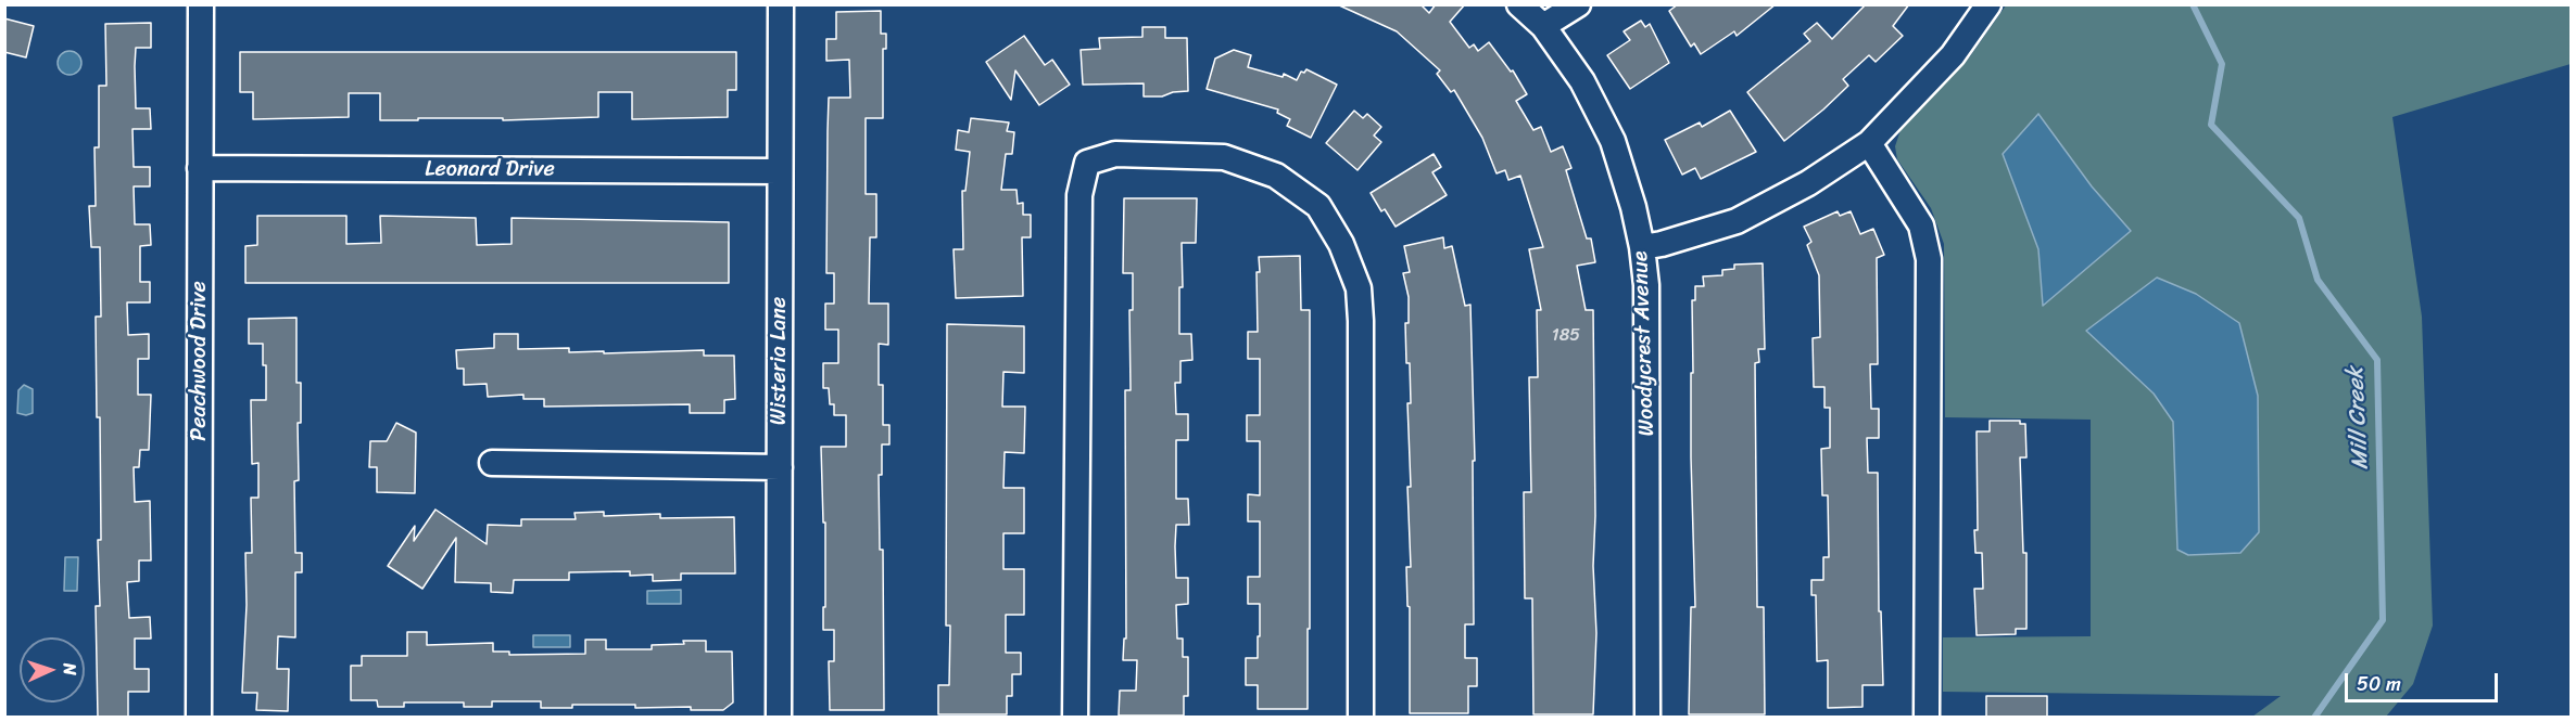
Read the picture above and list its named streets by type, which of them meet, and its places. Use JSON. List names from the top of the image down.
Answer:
{
  "streets": {
    "street": [
      "Leonard Drive",
      "Woodycrest Avenue",
      "Peachwood Drive",
      "Wisteria Lane"
    ]
  },
  "crossings": [
    ["Leonard Drive", "Peachwood Drive"],
    ["Leonard Drive", "Wisteria Lane"]
  ],
  "water": ["Mill Creek"],
  "house_numbers": ["185"],
  "scale_bar": "50 m",
  "north": "right"
}
